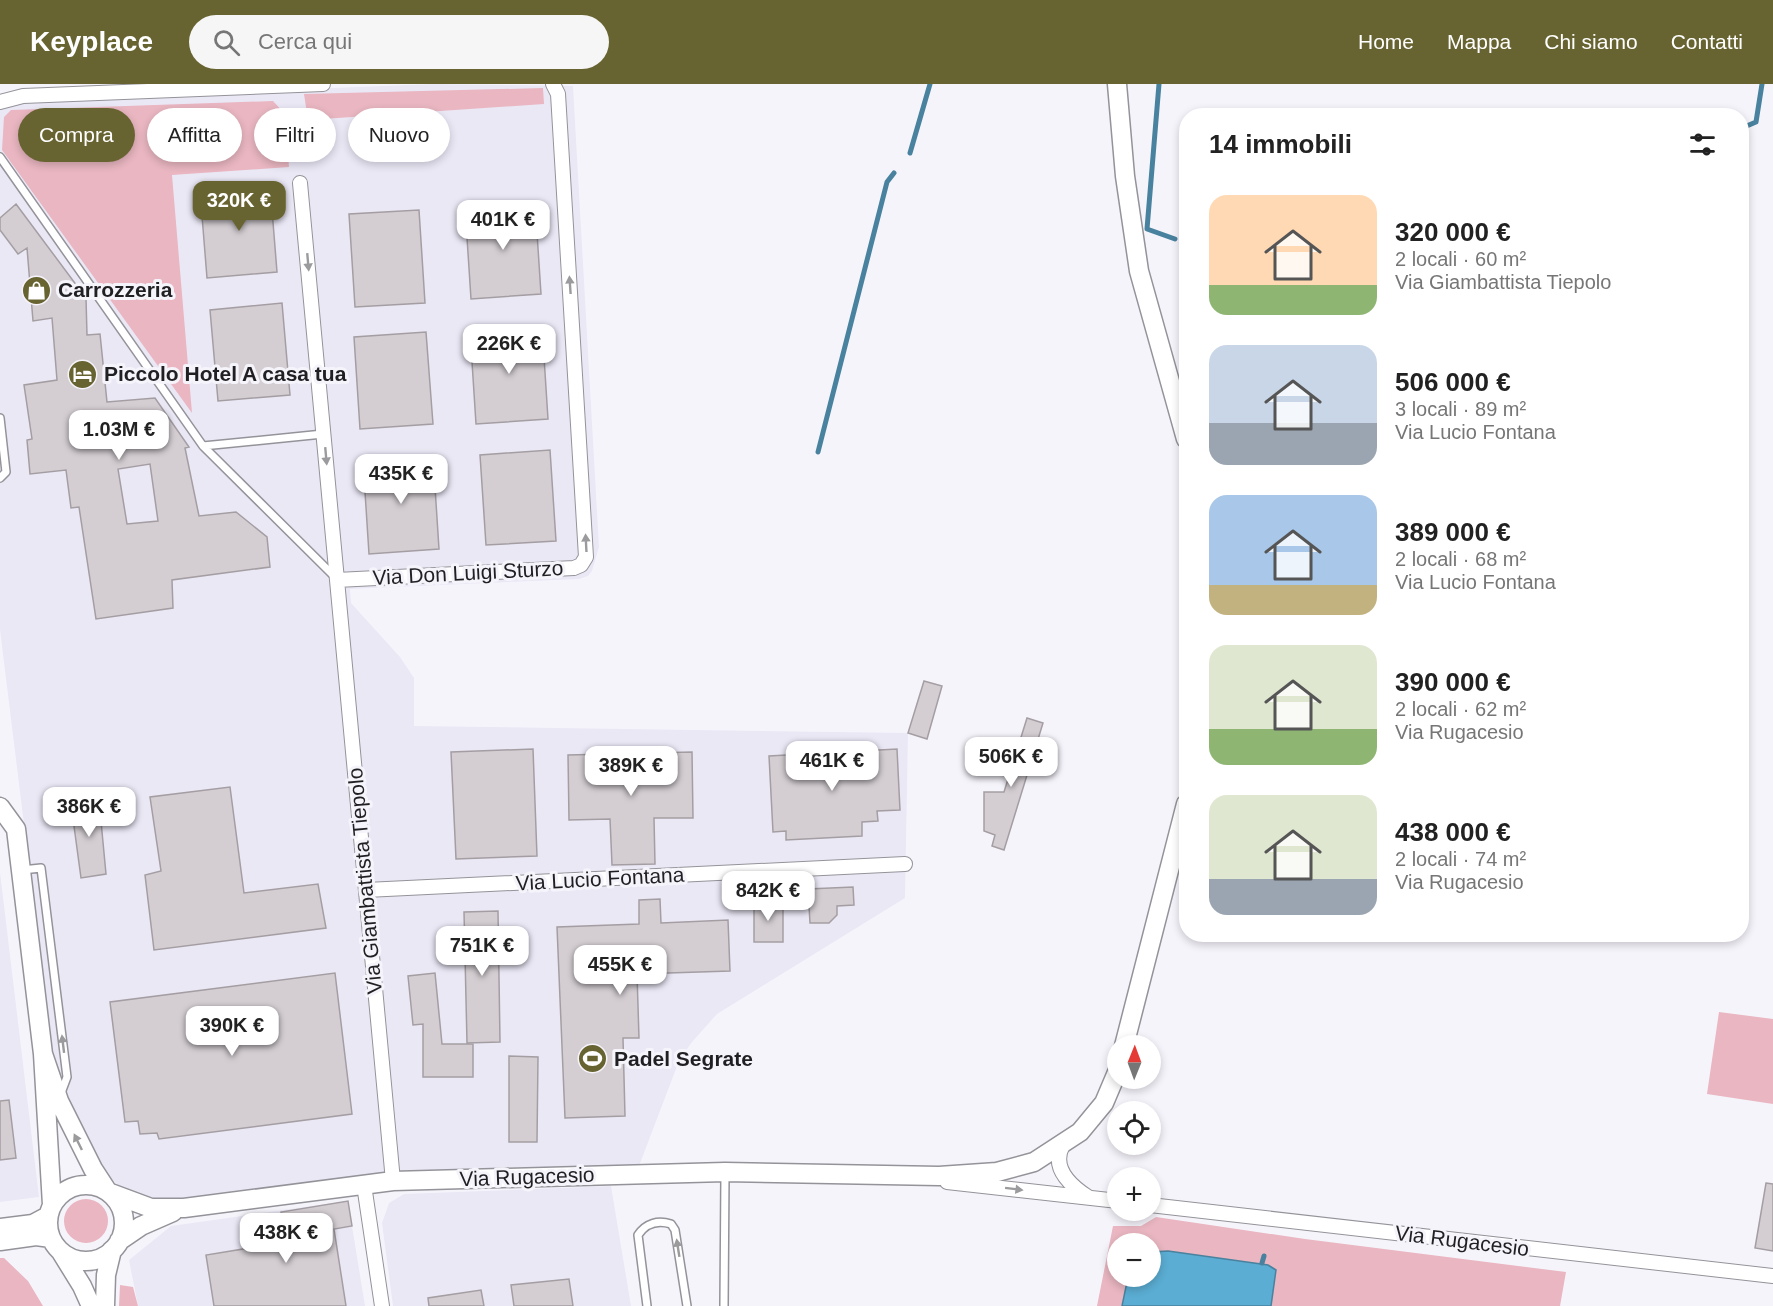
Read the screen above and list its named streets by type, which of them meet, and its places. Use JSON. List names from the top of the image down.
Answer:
{
  "streets": {
    "main road": ["Via Rugacesio"],
    "street": ["Via Don Luigi Sturzo", "Via Lucio Fontana", "Via Giambattista Tiepolo"]
  },
  "crossings": [
    ["Via Don Luigi Sturzo", "Via Giambattista Tiepolo"],
    ["Via Lucio Fontana", "Via Giambattista Tiepolo"],
    ["Via Giambattista Tiepolo", "Via Rugacesio"]
  ],
  "one_way": ["Via Giambattista Tiepolo"],
  "places": {
    "shop": ["Carrozzeria"],
    "hotel": ["Piccolo Hotel A casa tua"],
    "sports": ["Padel Segrate"]
  },
  "north": "top",
  "page": {
    "header": "Keyplace",
    "search": "Cerca qui",
    "nav": [
      "Home",
      "Mappa",
      "Chi siamo",
      "Contatti"
    ],
    "chip": [
      "Compra",
      "Affitta",
      "Filtri",
      "Nuovo"
    ],
    "heading": "14 immobili",
    "list": [
      {
        "name": "320 000 €",
        "note": "2 locali · 60 m² · Via Giambattista Tiepolo"
      },
      {
        "name": "506 000 €",
        "note": "3 locali · 89 m² · Via Lucio Fontana"
      },
      {
        "name": "389 000 €",
        "note": "2 locali · 68 m² · Via Lucio Fontana"
      },
      {
        "name": "390 000 €",
        "note": "2 locali · 62 m² · Via Rugacesio"
      },
      {
        "name": "438 000 €",
        "note": "2 locali · 74 m² · Via Rugacesio"
      }
    ],
    "price": [
      "320K €",
      "401K €",
      "226K €",
      "1.03M €",
      "435K €",
      "506K €",
      "461K €",
      "389K €",
      "386K €",
      "842K €",
      "751K €",
      "455K €",
      "390K €",
      "438K €"
    ],
    "map_buttons": ["+", "−"]
  }
}
